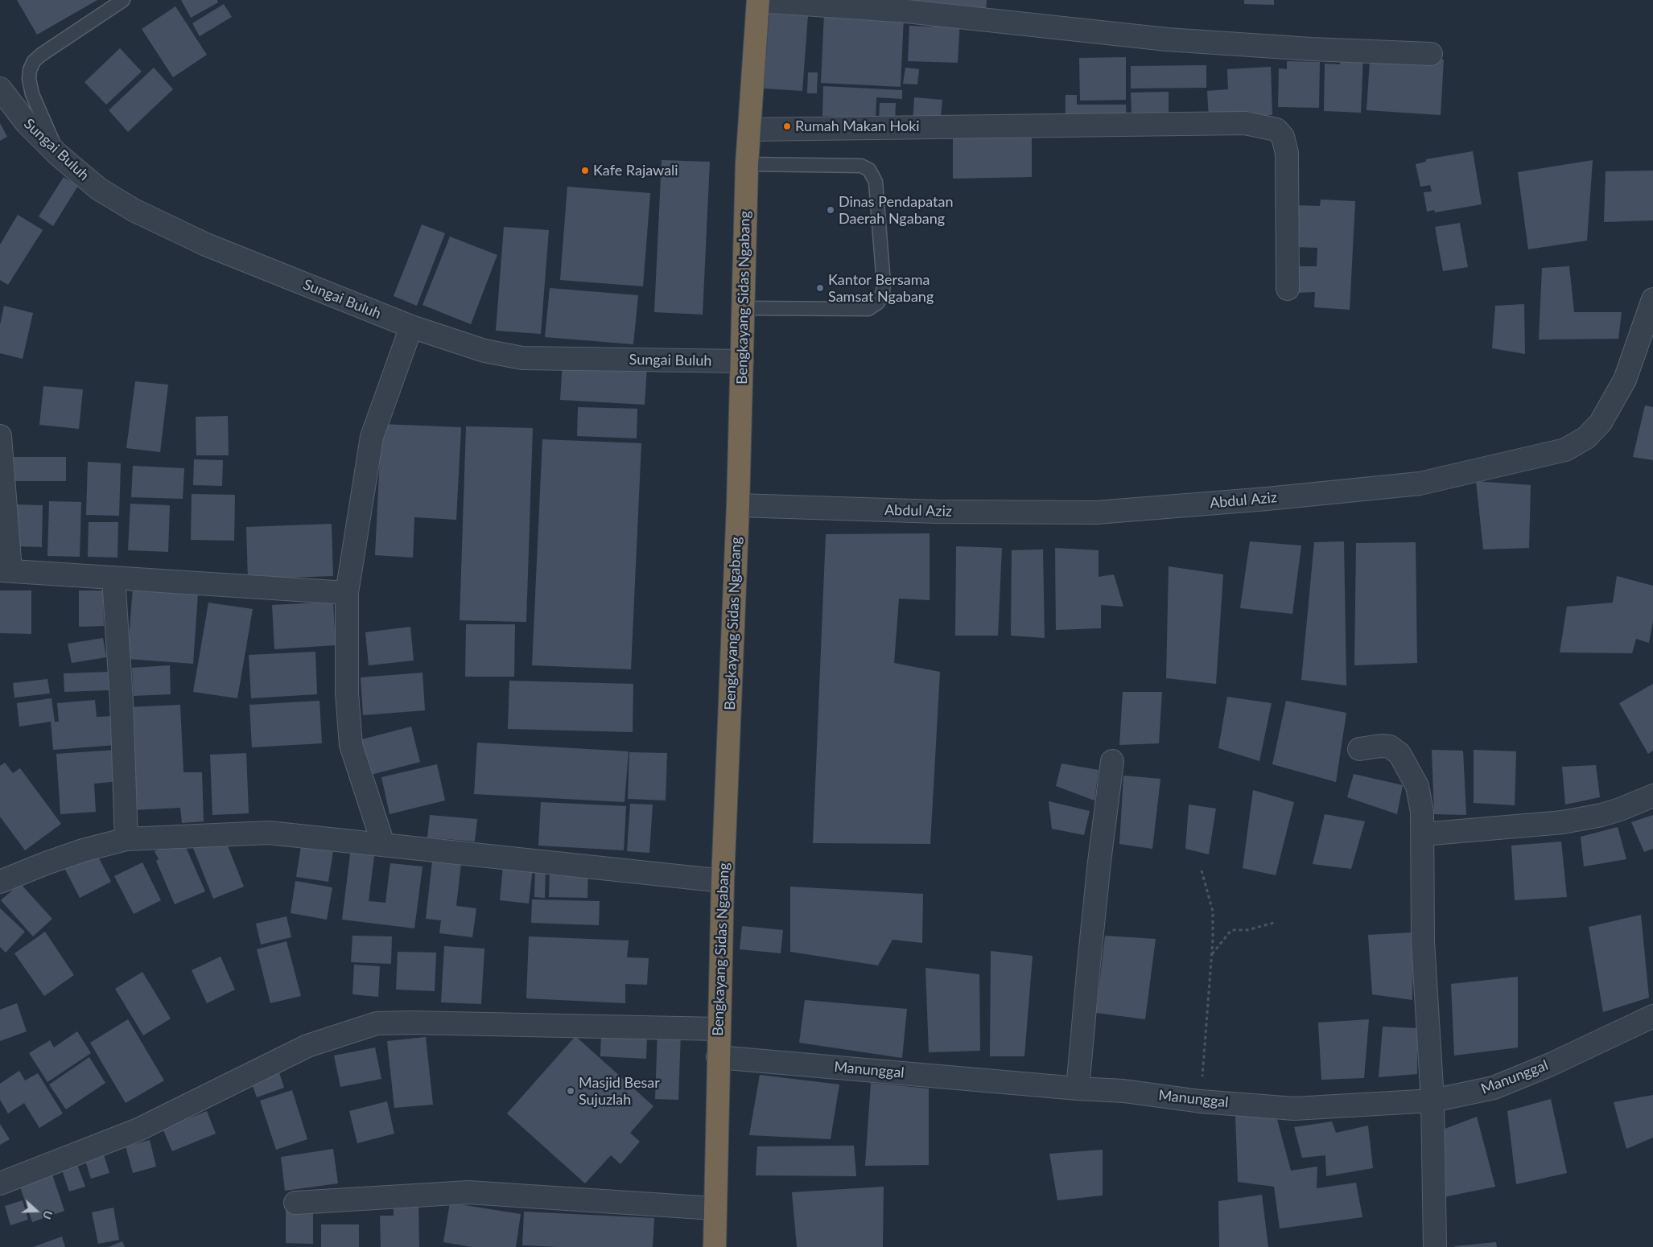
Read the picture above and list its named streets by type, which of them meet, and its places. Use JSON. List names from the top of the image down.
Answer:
{
  "streets": {
    "highway": ["Bengkayang Sidas Ngabang"],
    "street": ["Sungai Buluh", "Abdul Aziz", "Manunggal"]
  },
  "crossings": [
    ["Sungai Buluh", "Bengkayang Sidas Ngabang"],
    ["Bengkayang Sidas Ngabang", "Abdul Aziz"],
    ["Bengkayang Sidas Ngabang", "Manunggal"]
  ],
  "places": [
    "Rumah Makan Hoki",
    "Kafe Rajawali",
    "Dinas Pendapatan Daerah Ngabang",
    "Kantor Bersama Samsat Ngabang",
    "Masjid Besar Sujuzlah"
  ],
  "north": "right"
}
